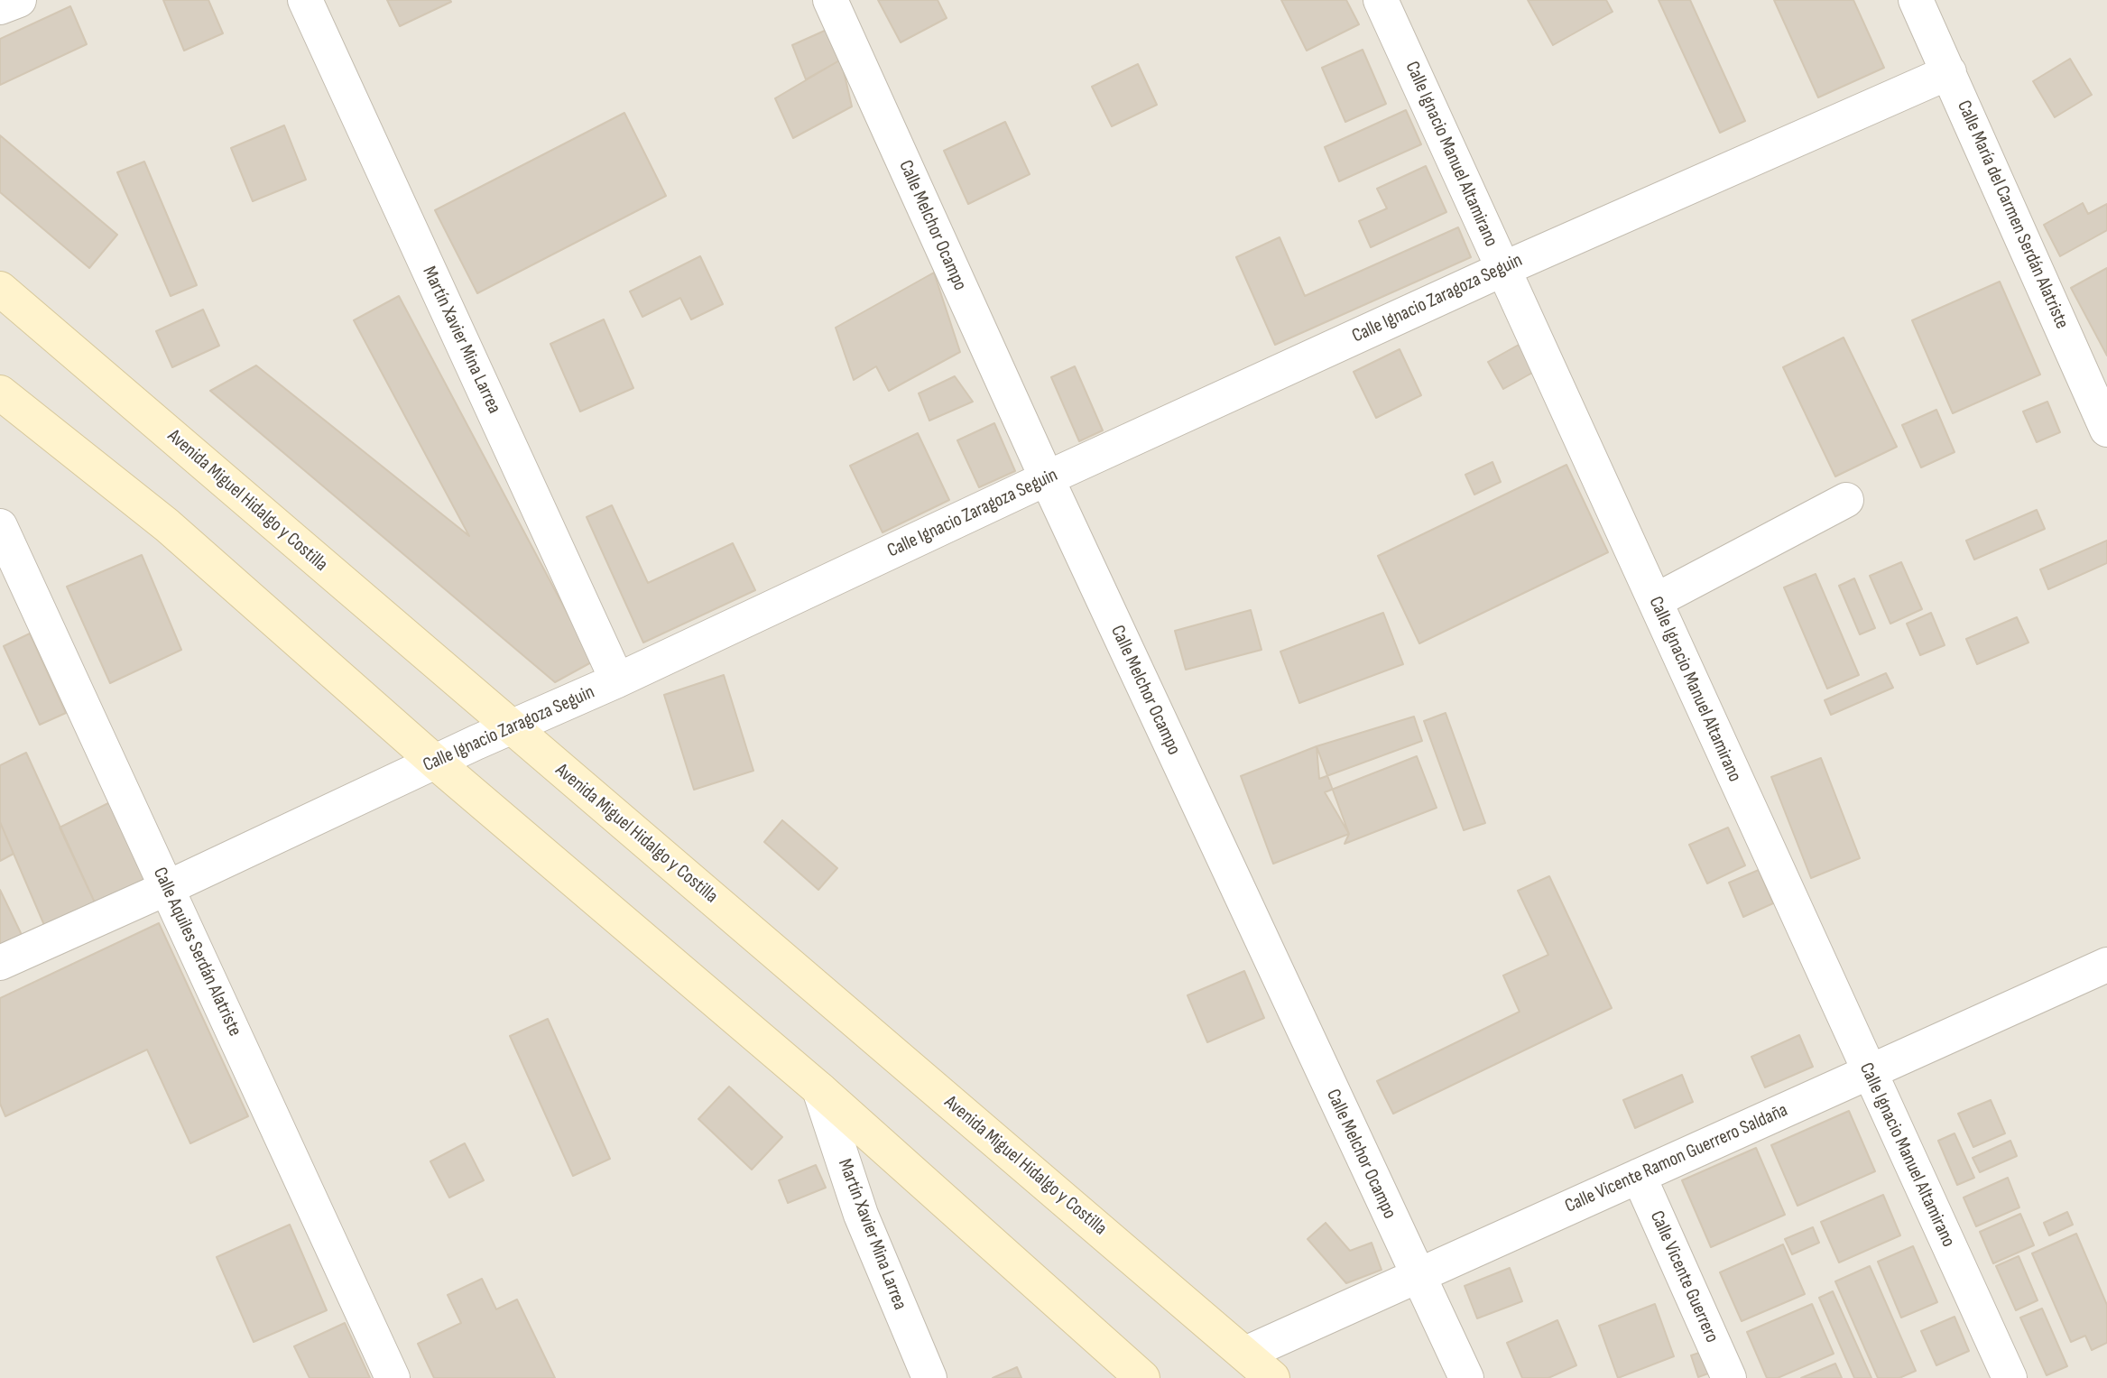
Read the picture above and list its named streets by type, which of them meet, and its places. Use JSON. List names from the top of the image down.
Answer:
{
  "streets": {
    "main road": ["Avenida Miguel Hidalgo y Costilla"],
    "street": [
      "Calle Ignacio Manuel Altamirano",
      "Calle María del Carmen Serdán Alatriste",
      "Calle Melchor Ocampo",
      "Calle Ignacio Zaragoza Seguin",
      "Martín Xavier Mina Larrea",
      "Calle Aquiles Serdán Alatriste",
      "Calle Vicente Ramon Guerrero Saldaña",
      "Calle Vicente Guerrero"
    ]
  },
  "crossings": [
    ["Calle Ignacio Manuel Altamirano", "Calle Ignacio Zaragoza Seguin"],
    ["Calle Ignacio Manuel Altamirano", "Calle Vicente Ramon Guerrero Saldaña"],
    ["Calle María del Carmen Serdán Alatriste", "Calle Ignacio Zaragoza Seguin"],
    ["Calle Melchor Ocampo", "Calle Ignacio Zaragoza Seguin"],
    ["Calle Melchor Ocampo", "Calle Vicente Ramon Guerrero Saldaña"],
    ["Calle Ignacio Zaragoza Seguin", "Martín Xavier Mina Larrea"],
    ["Calle Ignacio Zaragoza Seguin", "Avenida Miguel Hidalgo y Costilla"],
    ["Calle Ignacio Zaragoza Seguin", "Calle Aquiles Serdán Alatriste"],
    ["Avenida Miguel Hidalgo y Costilla", "Calle Vicente Ramon Guerrero Saldaña"],
    ["Calle Vicente Ramon Guerrero Saldaña", "Calle Vicente Guerrero"]
  ]
}
